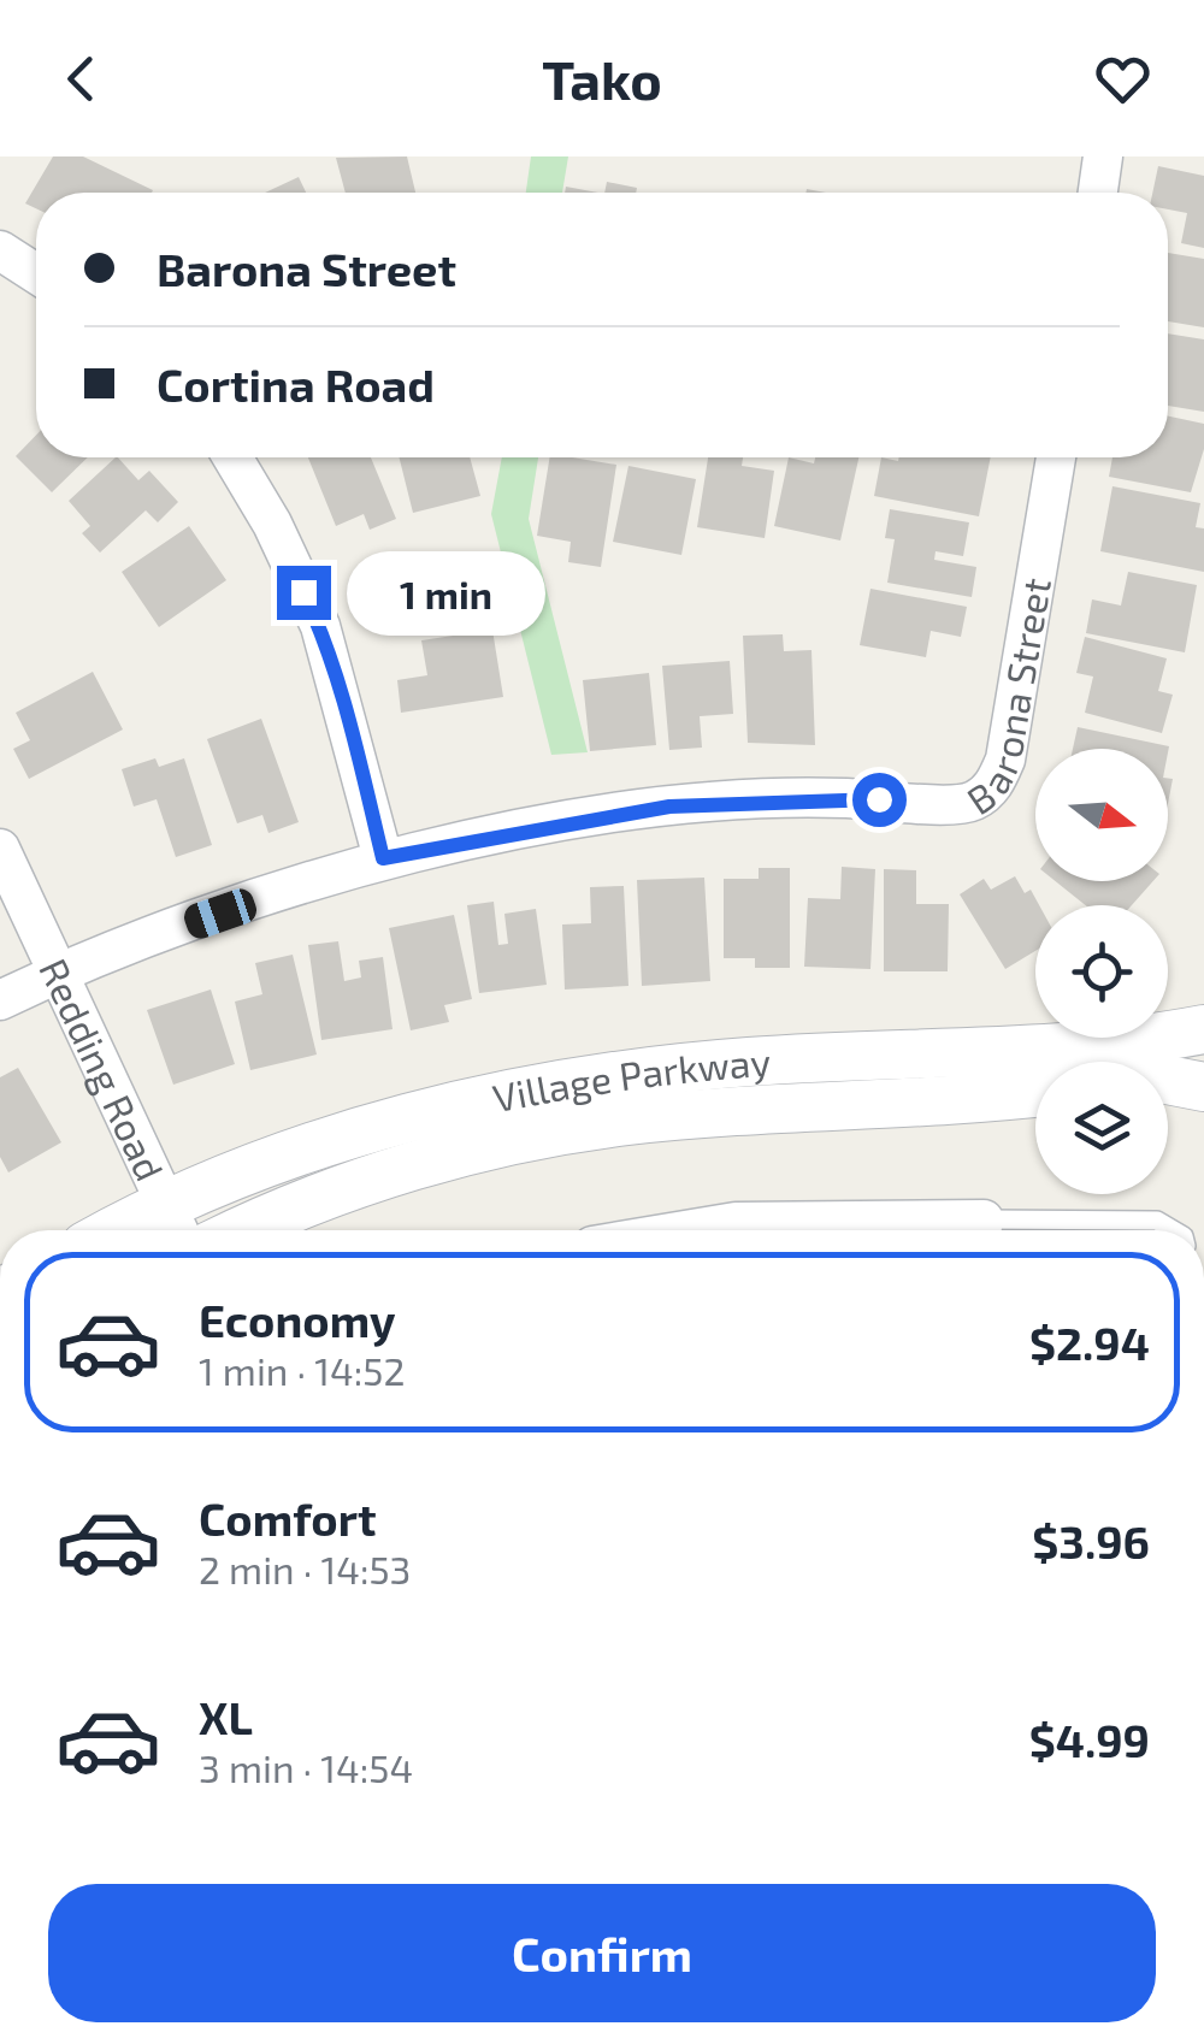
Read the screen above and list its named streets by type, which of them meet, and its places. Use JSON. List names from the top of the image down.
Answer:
{
  "streets": {
    "street": ["Barona Street", "Redding Road", "Village Parkway"]
  },
  "crossings": [
    ["Barona Street", "Redding Road"]
  ],
  "north": "right",
  "page": {
    "header": "Tako",
    "banner": ["Barona Street", "Cortina Road"],
    "bubble": "1 min",
    "list": [
      {
        "name": "Economy",
        "note": "1 min · 14:52",
        "value": "$2.94"
      },
      {
        "name": "Comfort",
        "note": "2 min · 14:53",
        "value": "$3.96"
      },
      {
        "name": "XL",
        "note": "3 min · 14:54",
        "value": "$4.99"
      }
    ],
    "buttons": "Confirm"
  }
}
